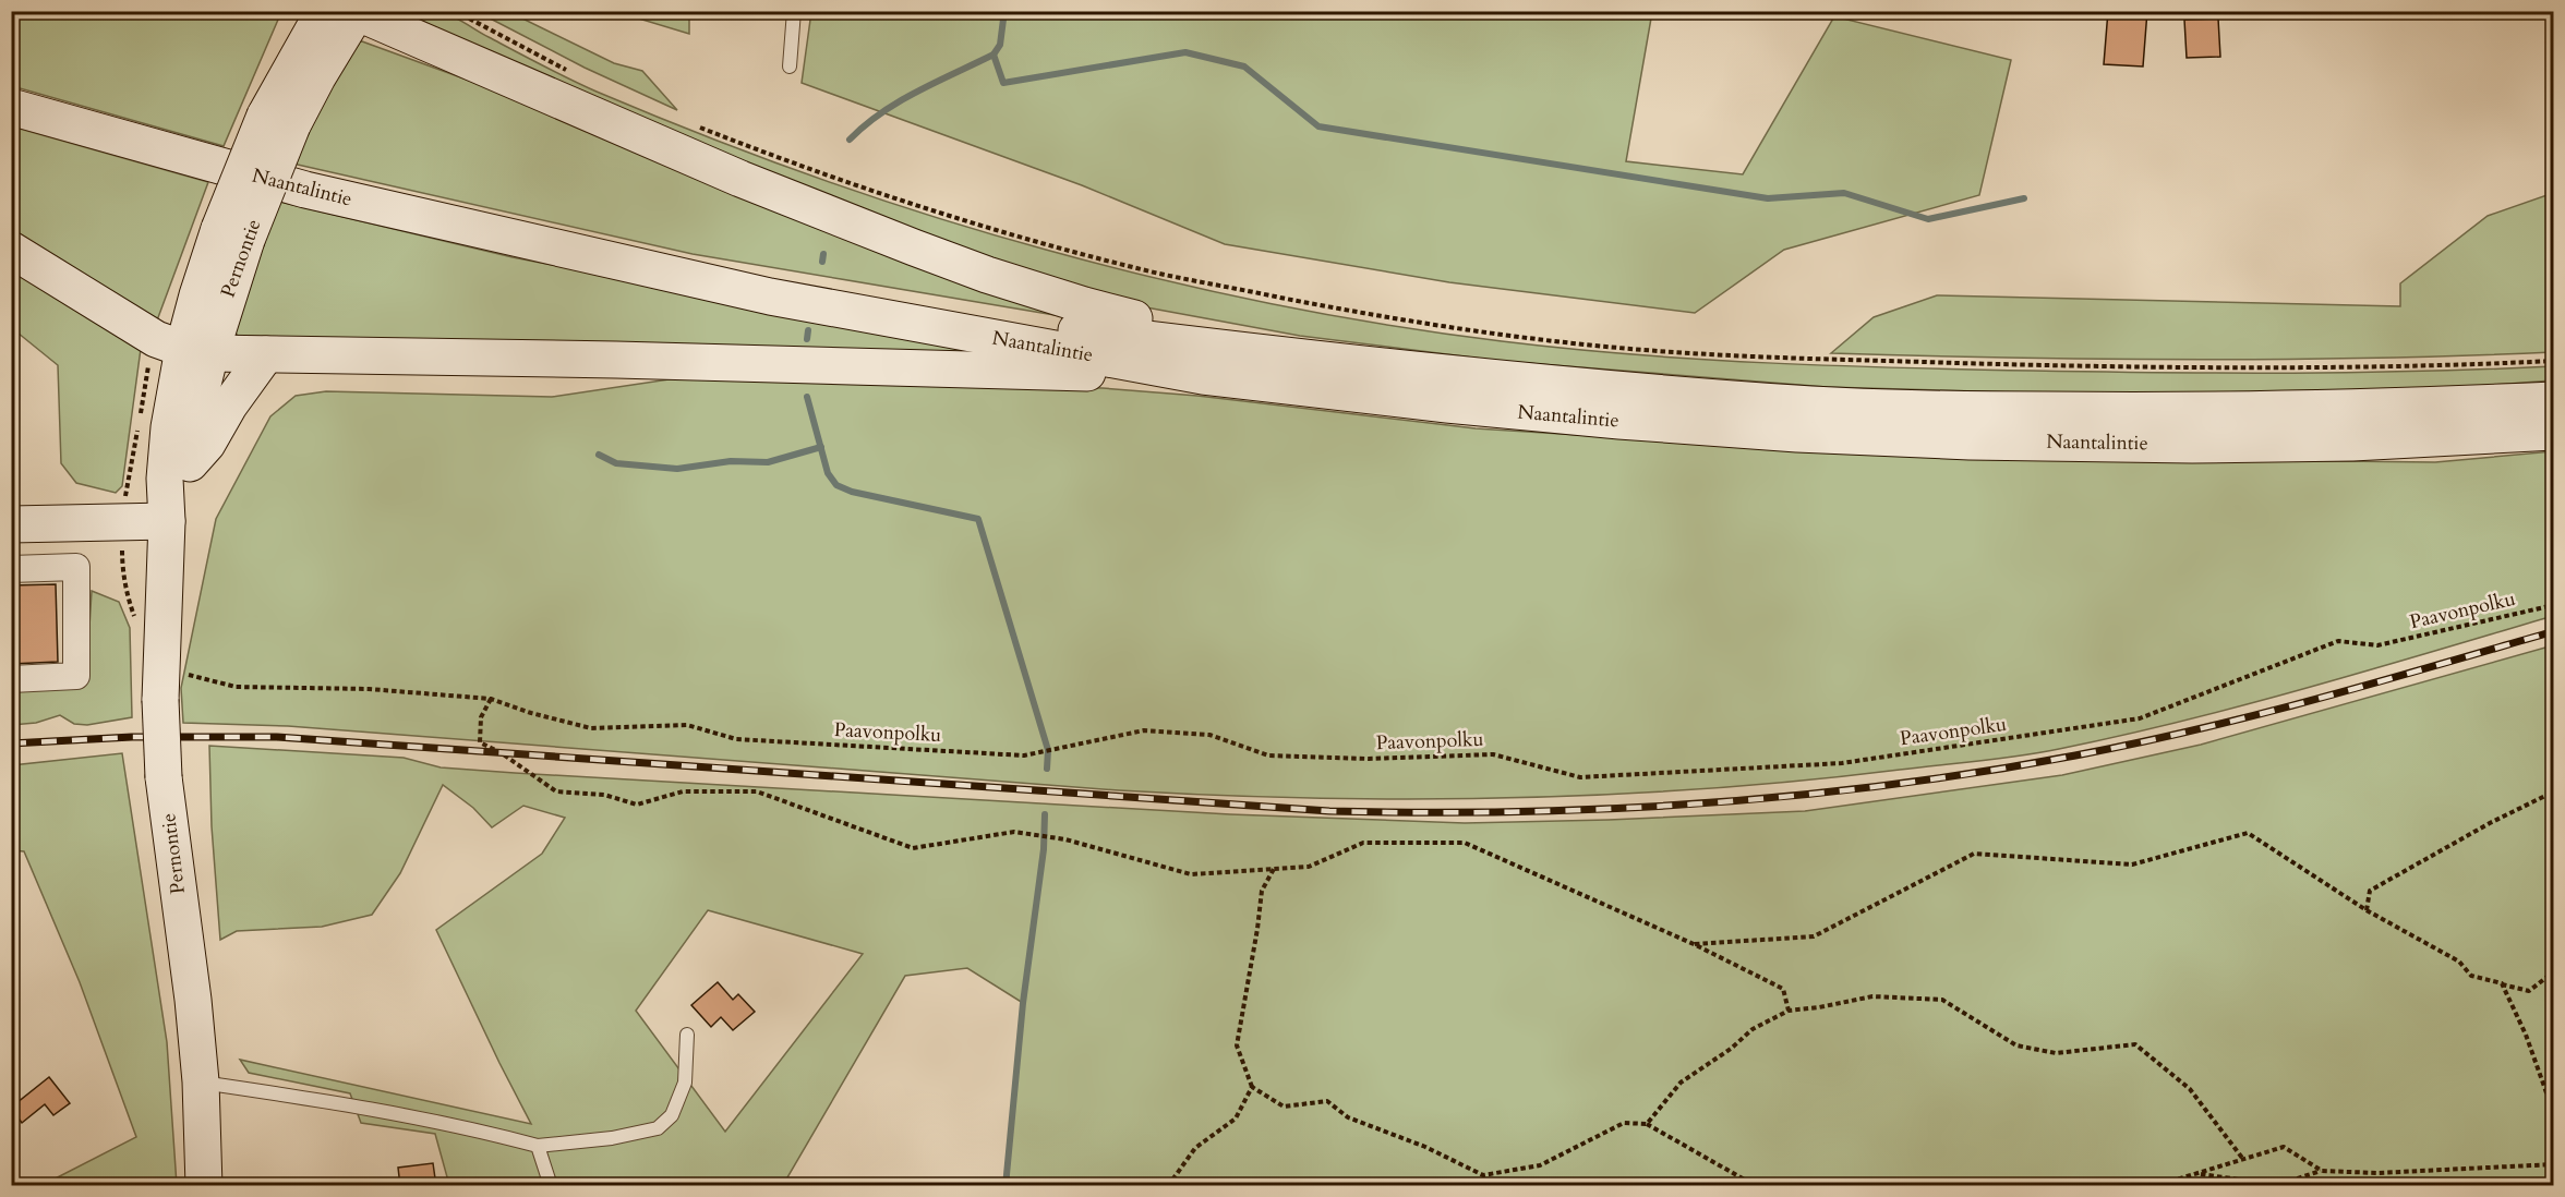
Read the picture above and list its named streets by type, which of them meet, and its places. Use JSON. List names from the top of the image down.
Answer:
{
  "streets": {
    "main road": ["Naantalintie", "Pernontie"],
    "path": ["Paavonpolku"]
  },
  "crossings": [
    ["Pernontie", "Paavonpolku"]
  ]
}
